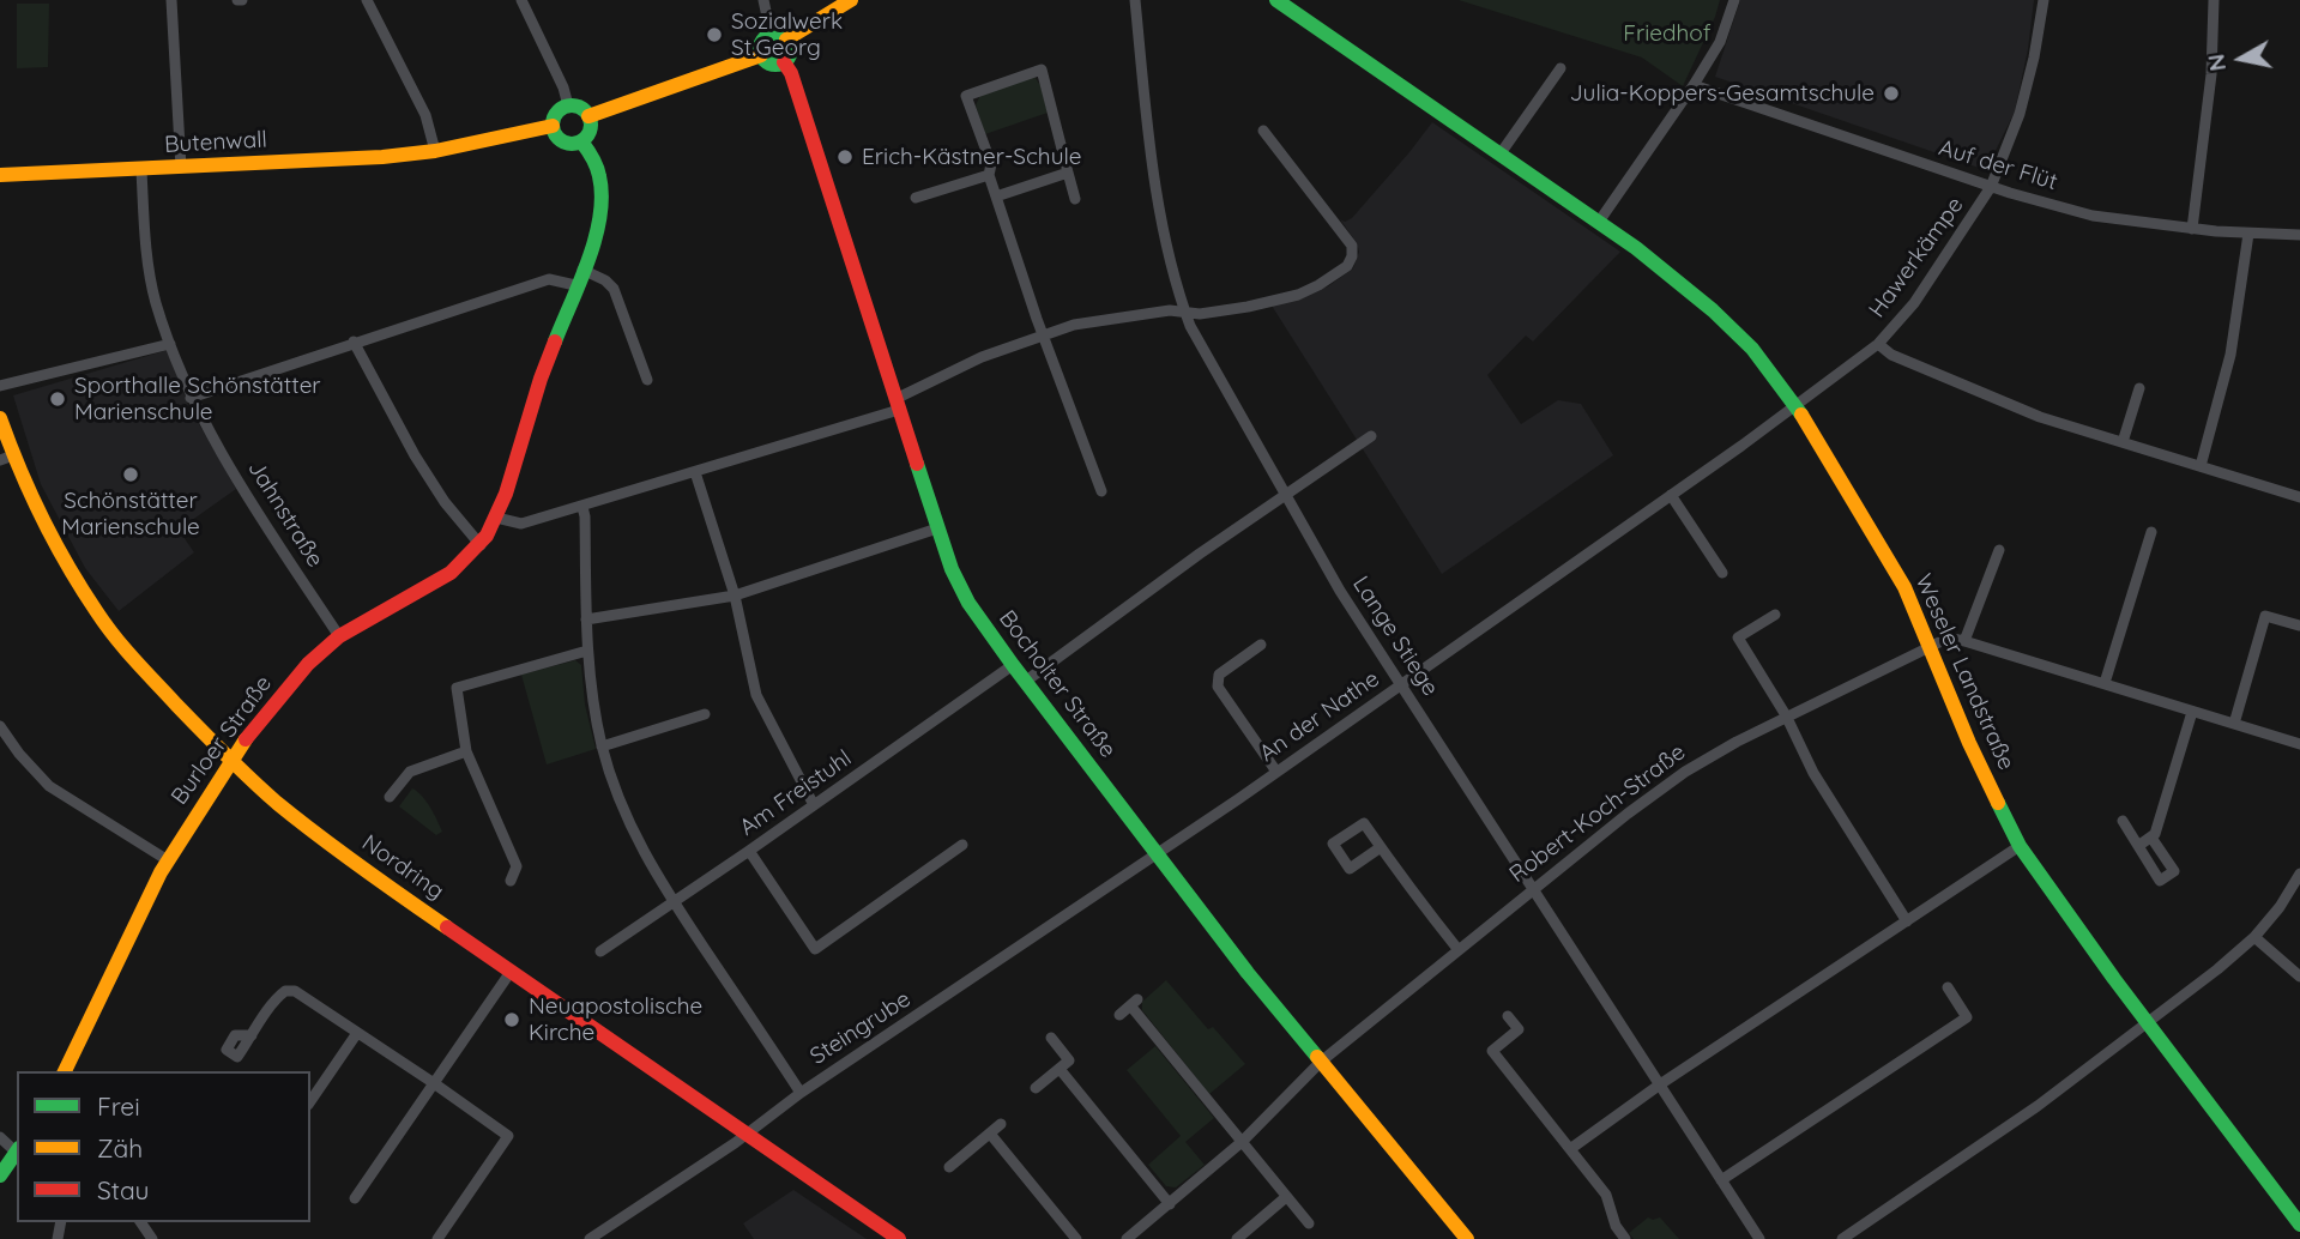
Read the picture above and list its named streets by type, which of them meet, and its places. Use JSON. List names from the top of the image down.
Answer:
{
  "streets": {
    "main road": [
      "Butenwall",
      "Weseler Landstraße",
      "Bocholter Straße",
      "Burloer Straße",
      "Nordring"
    ],
    "street": [
      "Auf der Flüt",
      "Hawerkämpe",
      "Jahnstraße",
      "Lange Stiege",
      "An der Nathe",
      "Am Freistuhl",
      "Robert-Koch-Straße",
      "Steingrube"
    ]
  },
  "crossings": [
    ["Butenwall", "Jahnstraße"],
    ["Butenwall", "Burloer Straße"],
    ["Auf der Flüt", "Hawerkämpe"],
    ["Hawerkämpe", "Weseler Landstraße"],
    ["Hawerkämpe", "An der Nathe"],
    ["Jahnstraße", "Burloer Straße"],
    ["Lange Stiege", "An der Nathe"],
    ["Lange Stiege", "Robert-Koch-Straße"],
    ["Weseler Landstraße", "An der Nathe"],
    ["Weseler Landstraße", "Robert-Koch-Straße"],
    ["Bocholter Straße", "An der Nathe"],
    ["Bocholter Straße", "Am Freistuhl"],
    ["Bocholter Straße", "Robert-Koch-Straße"],
    ["Bocholter Straße", "Steingrube"],
    ["An der Nathe", "Steingrube"],
    ["Burloer Straße", "Nordring"],
    ["Nordring", "Steingrube"]
  ],
  "parks": ["Friedhof"],
  "places": [
    "Sozialwerk St.Georg",
    "Julia-Koppers-Gesamtschule",
    "Erich-Kästner-Schule",
    "Sporthalle Schönstätter Marienschule",
    "Schönstätter Marienschule",
    "Neuapostolische Kirche"
  ],
  "legend": ["Frei", "Zäh", "Stau"],
  "north": "left"
}
